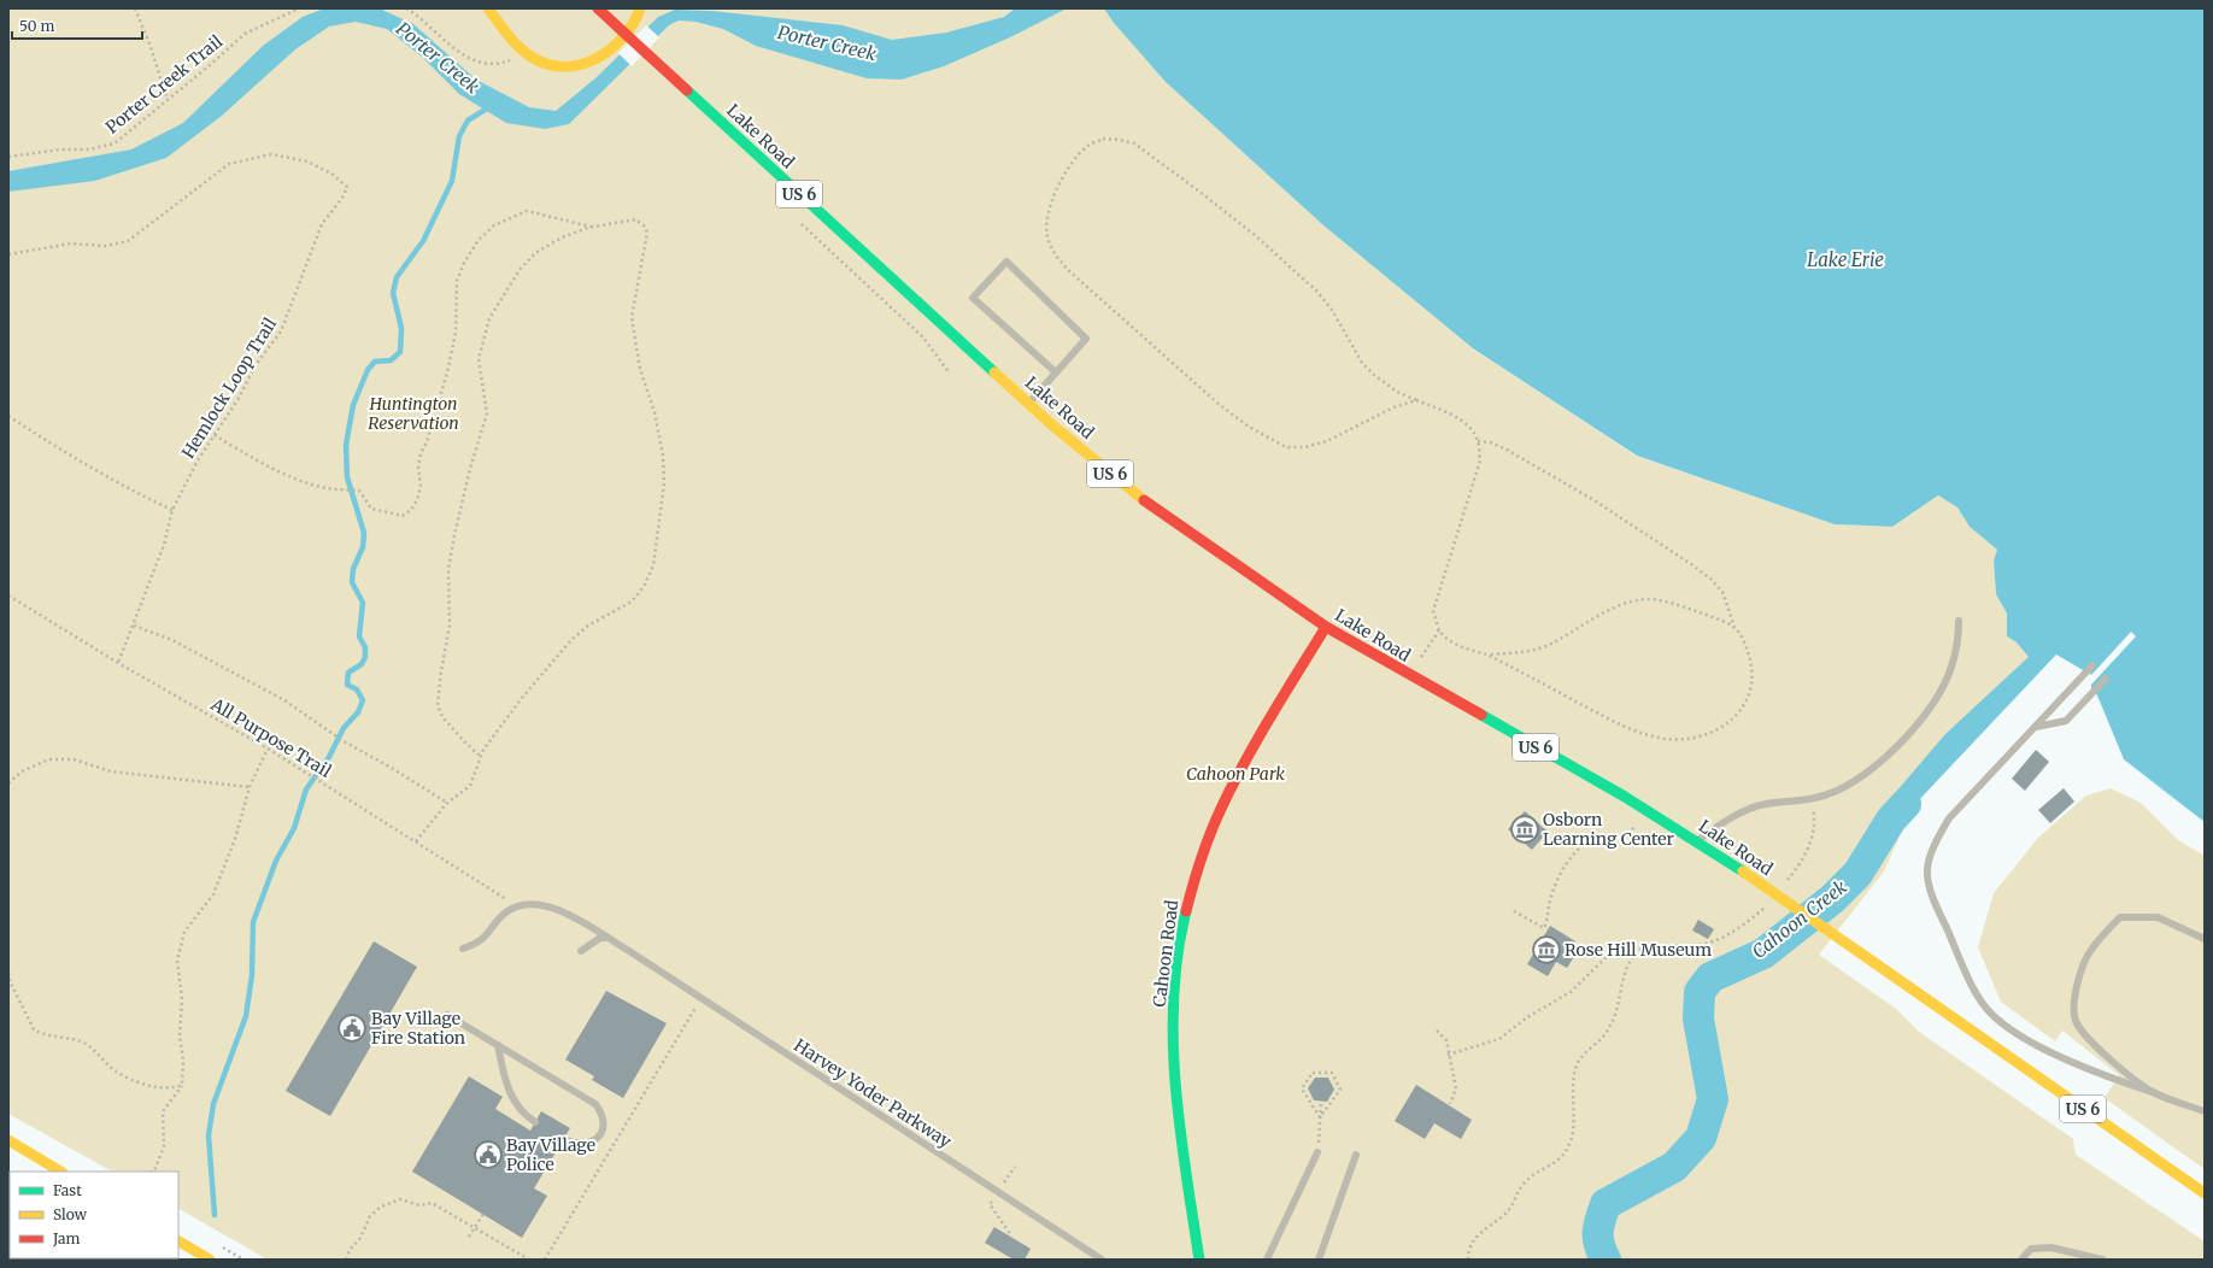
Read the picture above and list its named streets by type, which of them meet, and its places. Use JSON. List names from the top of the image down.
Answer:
{
  "streets": {
    "main road": ["Lake Road", "US 6", "Cahoon Road"],
    "lane": ["Harvey Yoder Parkway"],
    "path": ["Porter Creek Trail", "Hemlock Loop Trail", "All Purpose Trail"]
  },
  "crossings": [
    ["Lake Road", "Cahoon Road"],
    ["Hemlock Loop Trail", "All Purpose Trail"],
    ["All Purpose Trail", "Harvey Yoder Parkway"]
  ],
  "water": ["Porter Creek", "Lake Erie", "Cahoon Creek"],
  "parks": ["Huntington Reservation", "Cahoon Park"],
  "places": {
    "museum": ["Osborn Learning Center", "Rose Hill Museum"],
    "public building": ["Bay Village Fire Station", "Bay Village Police"]
  },
  "legend": ["Fast", "Slow", "Jam"],
  "scale_bar": "50 m"
}
